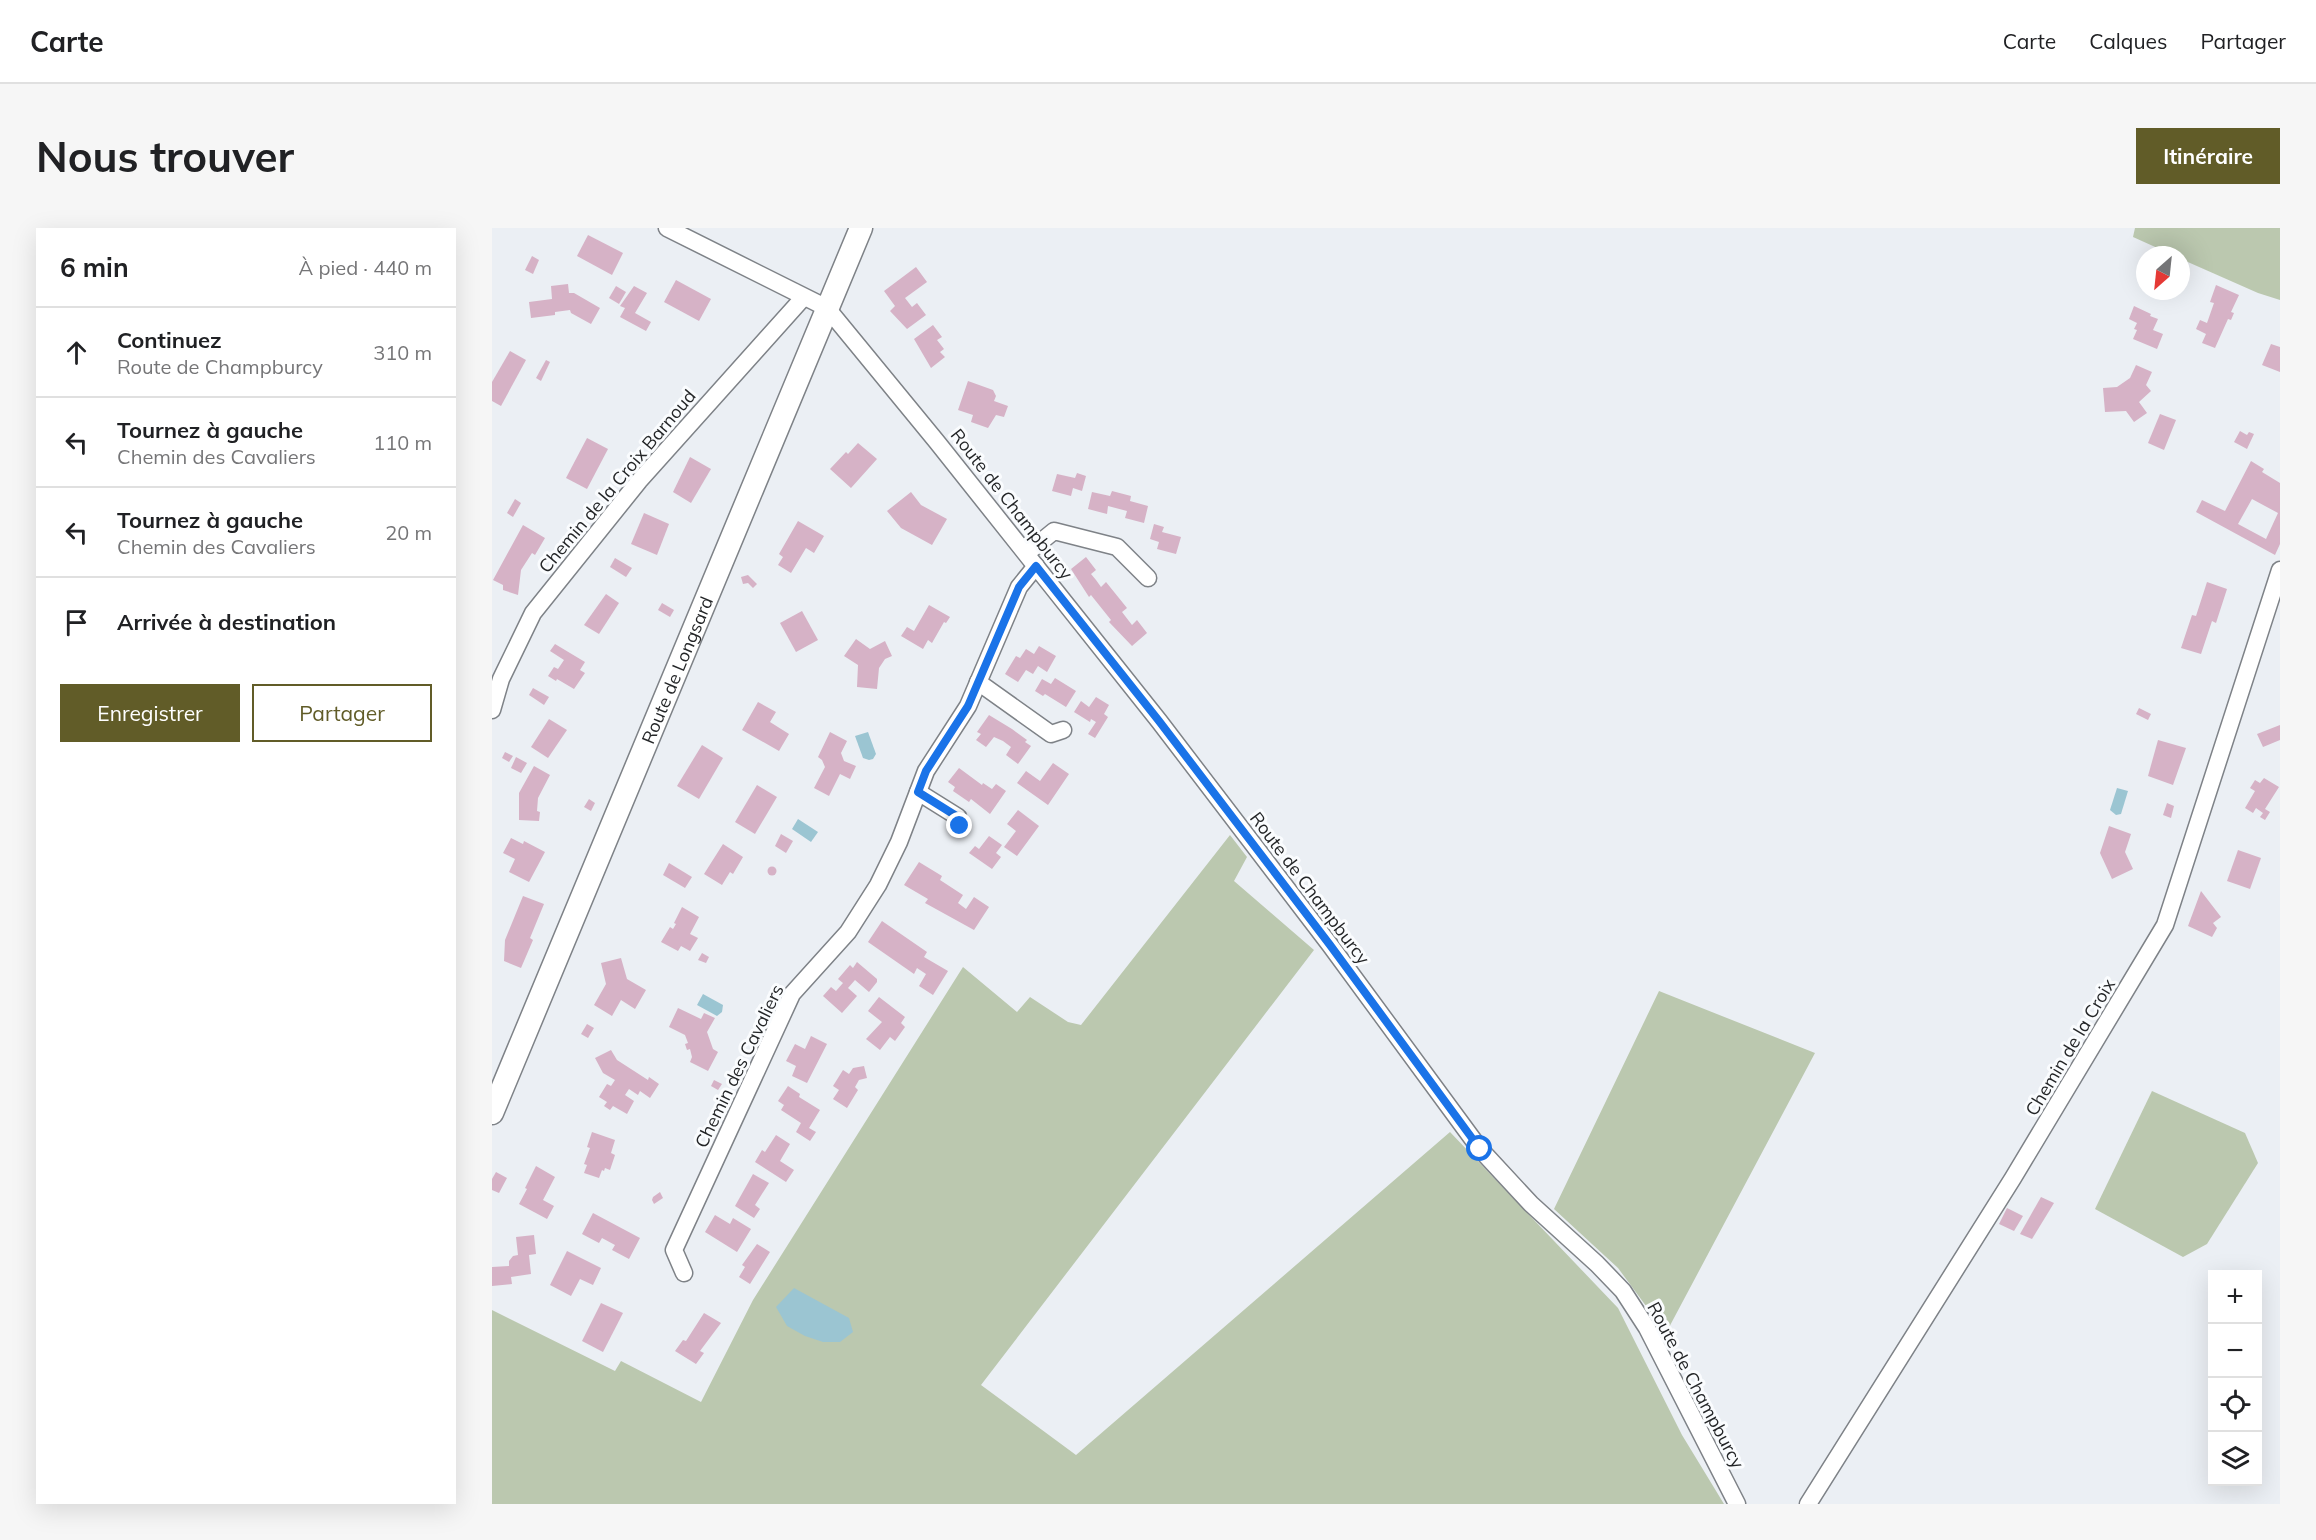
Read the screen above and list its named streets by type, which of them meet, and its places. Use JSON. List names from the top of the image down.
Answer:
{
  "streets": {
    "main road": ["Route de Longsard"],
    "street": [
      "Chemin de la Croix Barnoud",
      "Route de Champburcy",
      "Chemin de la Croix",
      "Chemin des Cavaliers"
    ]
  },
  "crossings": [
    ["Route de Champburcy", "Route de Longsard"],
    ["Route de Champburcy", "Chemin des Cavaliers"]
  ],
  "north": "bottom left",
  "page": {
    "header": "Carte",
    "nav": ["Carte", "Calques", "Partager"],
    "buttons": [
      "Itinéraire",
      ["Enregistrer", "Partager"]
    ],
    "title": "Nous trouver",
    "heading": ["6 min", "À pied · 440 m"],
    "list": [
      ["Continuez", "Route de Champburcy", "310 m"],
      ["Tournez à gauche", "Chemin des Cavaliers", "110 m"],
      ["Tournez à gauche", "Chemin des Cavaliers", "20 m"],
      "Arrivée à destination"
    ],
    "map_buttons": ["+", "−"]
  }
}
